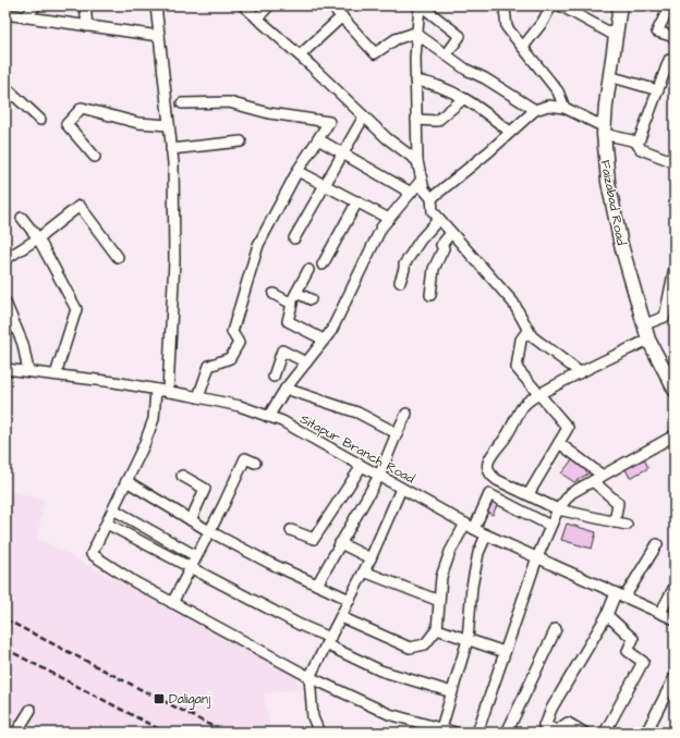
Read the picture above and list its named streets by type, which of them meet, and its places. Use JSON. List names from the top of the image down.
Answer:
{
  "streets": {
    "main road": ["Faizabad Road"],
    "street": ["Sitapur Branch Road"]
  },
  "places": {
    "transit": ["Daliganj"]
  }
}
